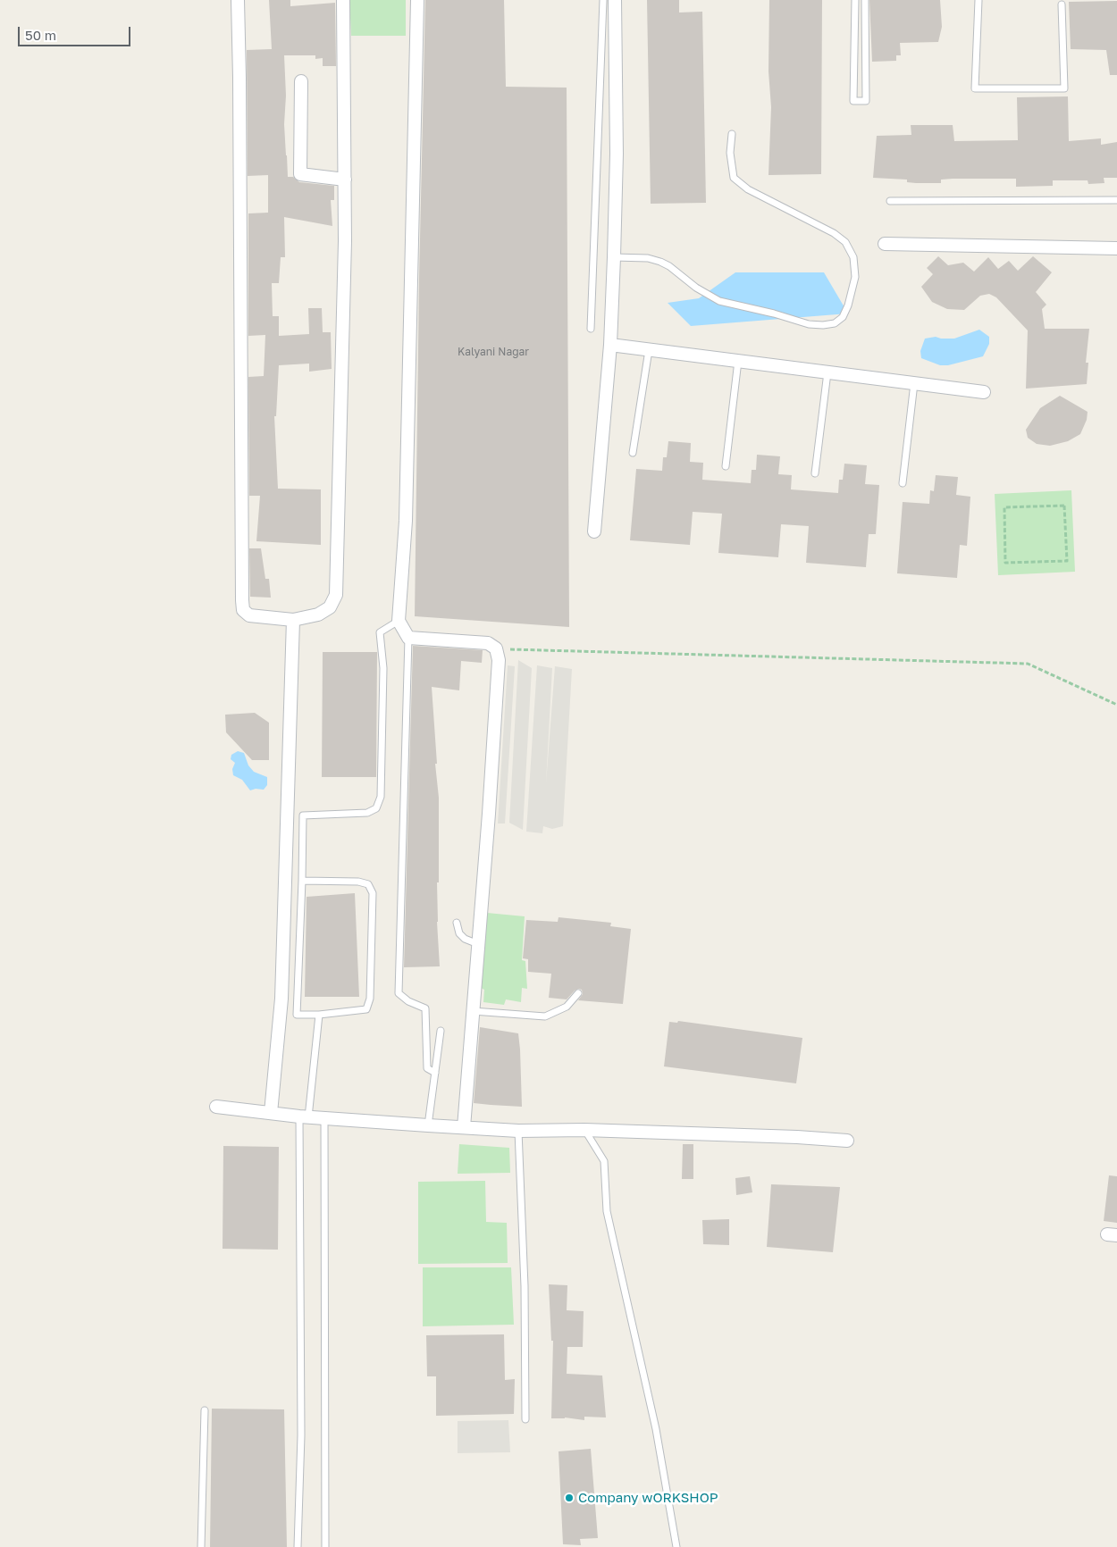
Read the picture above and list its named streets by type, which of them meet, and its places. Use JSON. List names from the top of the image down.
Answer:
{
  "places": ["Company wORKSHOP"],
  "house_numbers": ["Kalyani Nagar"],
  "scale_bar": "50 m"
}
